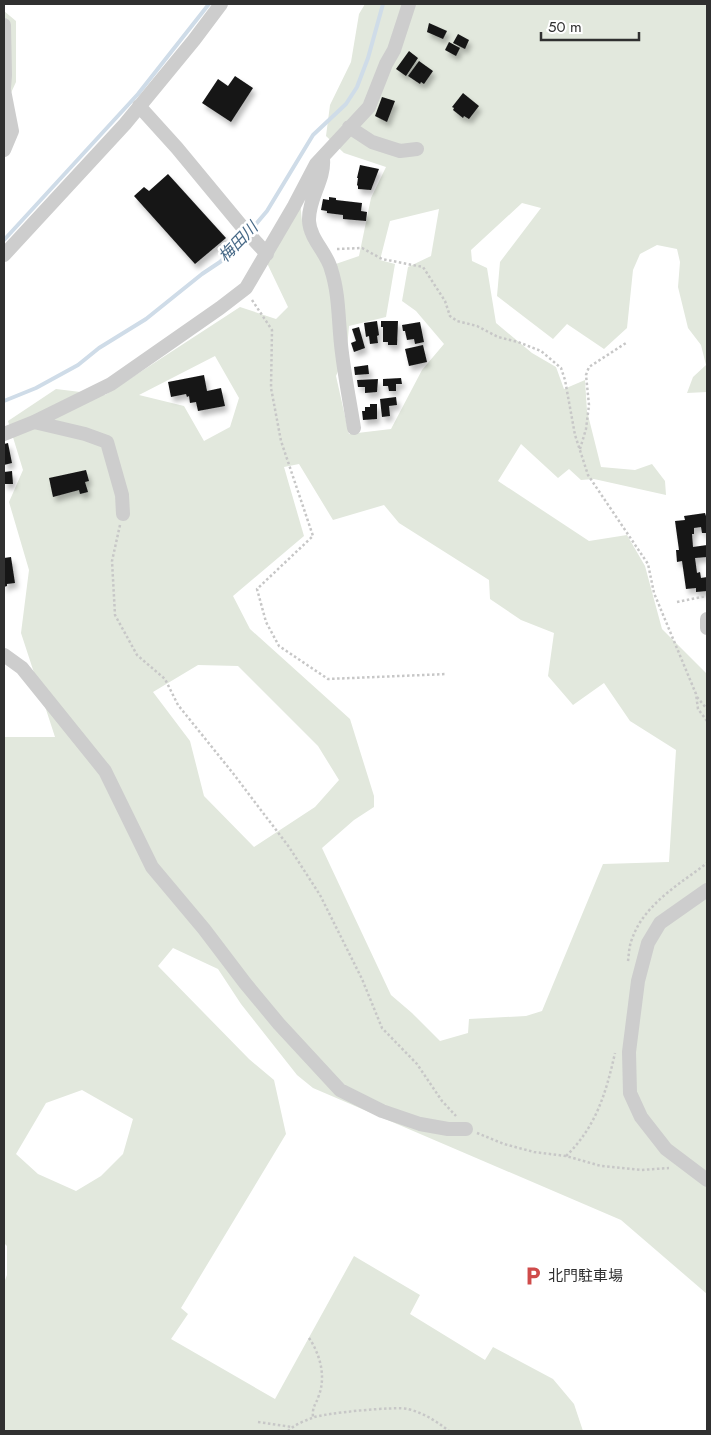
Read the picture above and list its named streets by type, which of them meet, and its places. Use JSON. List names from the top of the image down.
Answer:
{
  "water": ["梅田川"],
  "places": {
    "parking": ["北門駐車場"]
  },
  "scale_bar": "50 m"
}
